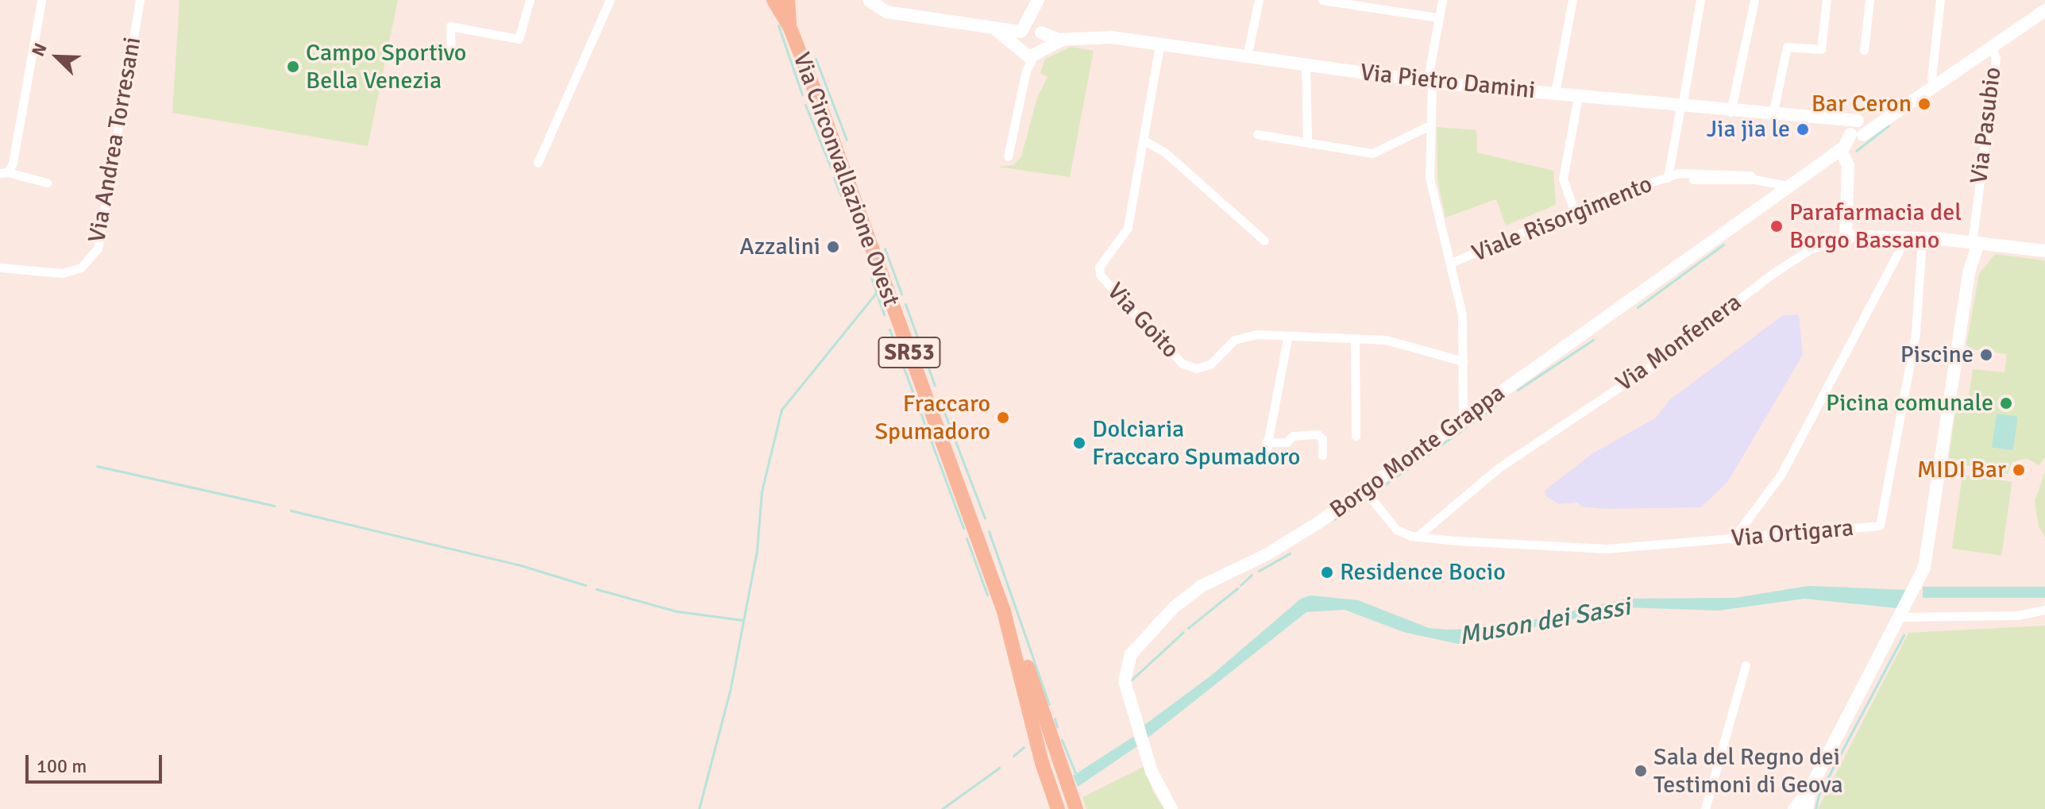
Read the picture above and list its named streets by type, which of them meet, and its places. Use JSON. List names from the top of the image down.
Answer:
{
  "streets": {
    "main road": ["Via Circonvallazione Ovest", "SR53"],
    "street": [
      "Via Pietro Damini",
      "Via Pasubio",
      "Via Andrea Torresani",
      "Viale Risorgimento",
      "Via Goito",
      "Via Monfenera",
      "Borgo Monte Grappa",
      "Via Ortigara"
    ]
  },
  "crossings": [
    ["Via Pietro Damini", "Via Goito"],
    ["Via Pietro Damini", "Borgo Monte Grappa"],
    ["Via Pasubio", "Via Monfenera"],
    ["Via Pasubio", "Borgo Monte Grappa"],
    ["Viale Risorgimento", "Borgo Monte Grappa"],
    ["Via Monfenera", "Via Ortigara"]
  ],
  "water": ["Muson dei Sassi"],
  "places": [
    "Campo Sportivo Bella Venezia",
    "Bar Ceron",
    "Jia jia le",
    "Parafarmacia del Borgo Bassano",
    "Azzalini",
    "Piscine",
    "Picina comunale",
    "Fraccaro Spumadoro",
    "Dolciaria Fraccaro Spumadoro",
    "MIDI Bar",
    "Residence Bocio",
    "Sala del Regno dei Testimoni di Geova"
  ],
  "scale_bar": "100 m",
  "north": "top left"
}
